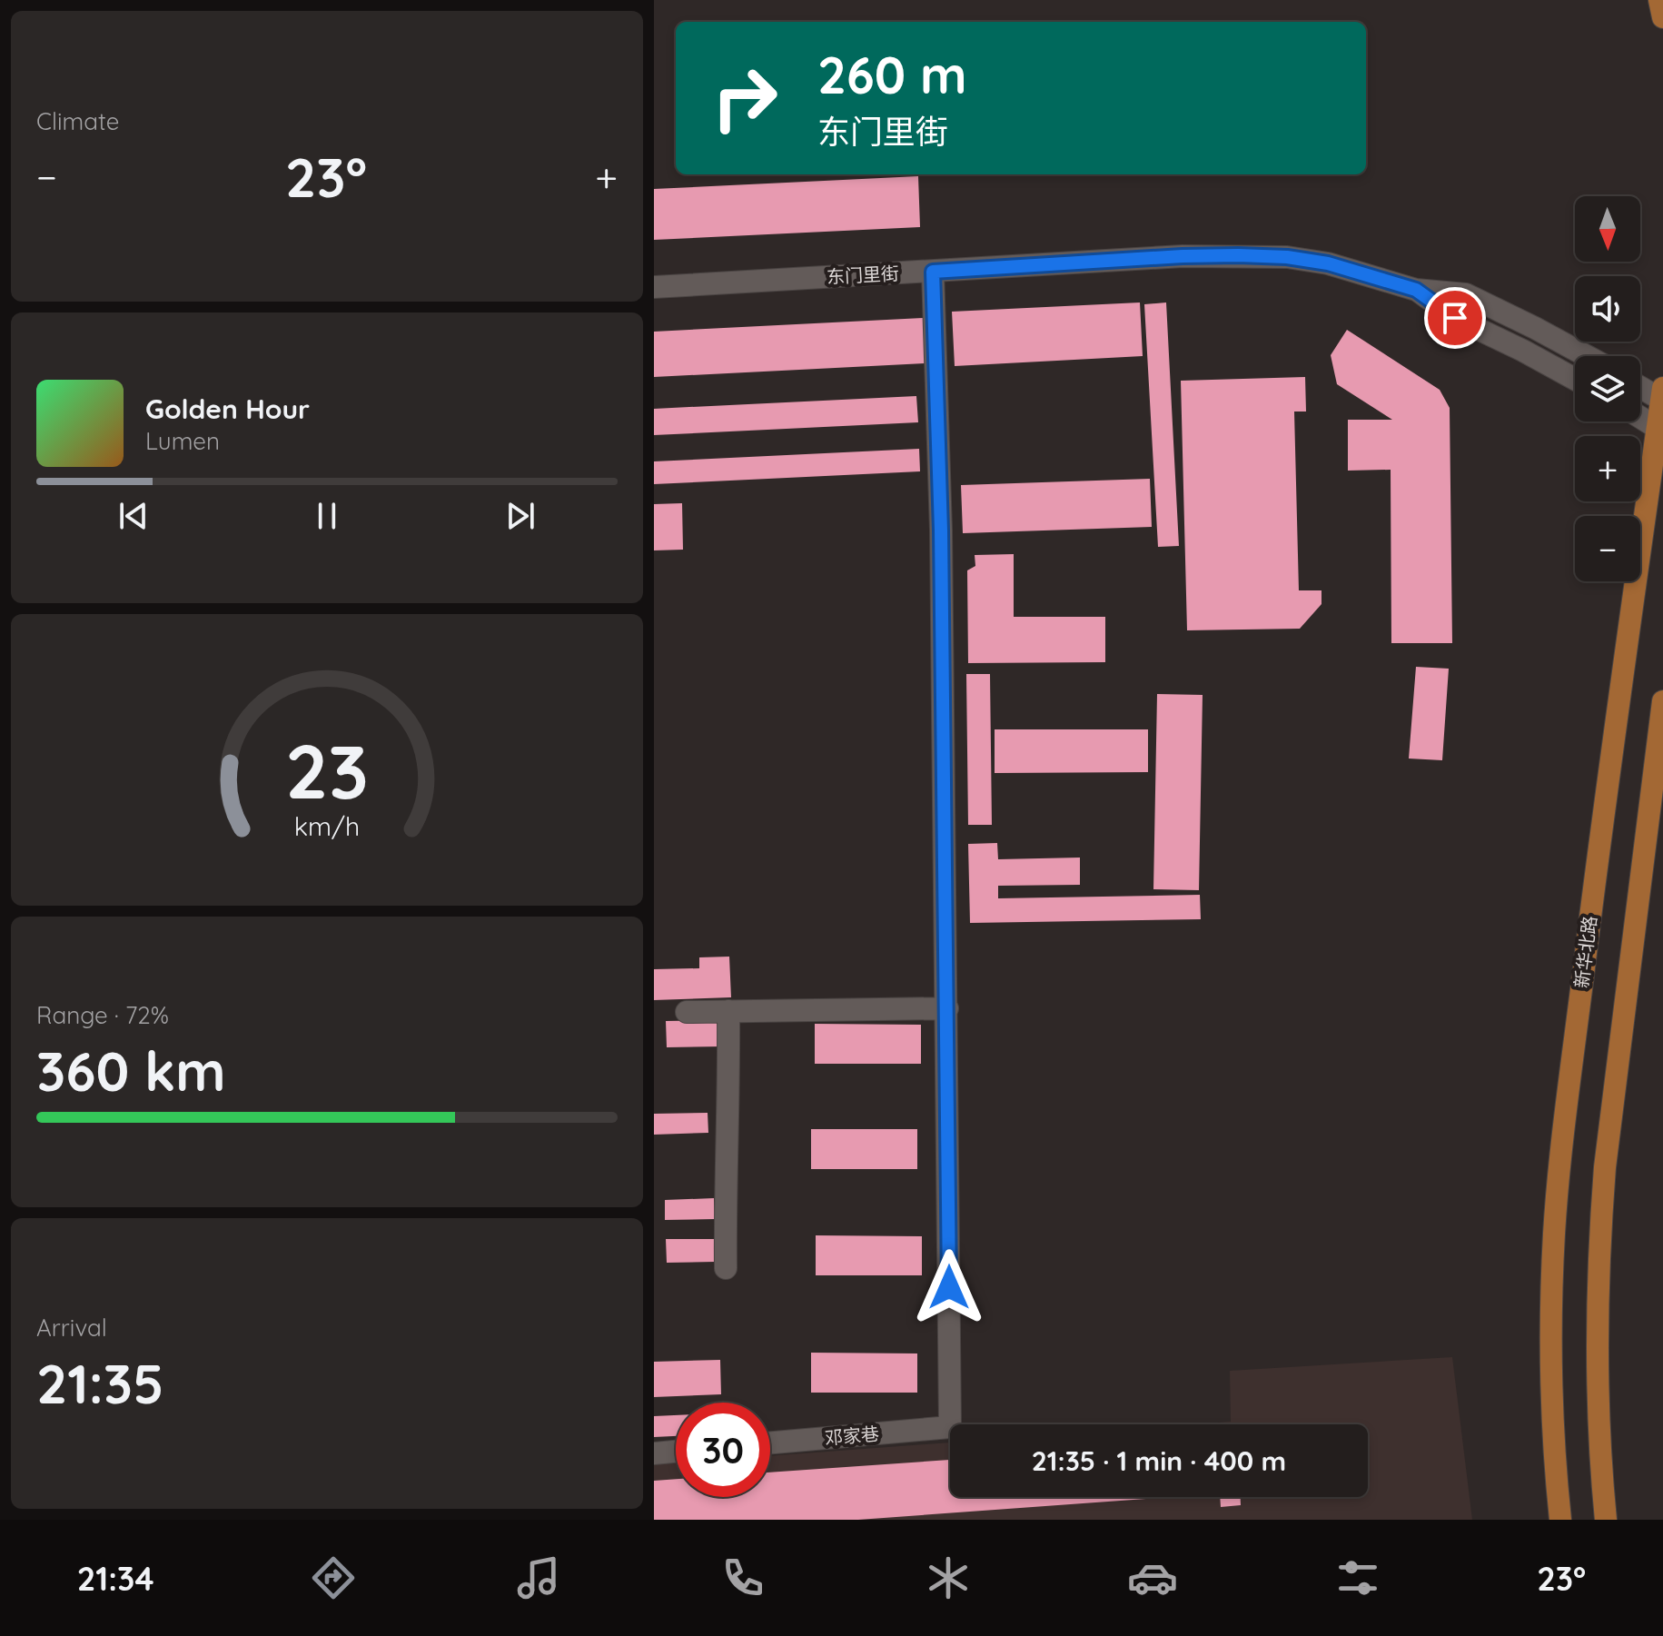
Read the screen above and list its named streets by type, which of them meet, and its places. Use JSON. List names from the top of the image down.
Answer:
{
  "streets": {
    "main road": ["新华北路"],
    "street": ["东门里街", "邓家巷"]
  },
  "north": "bottom",
  "page": {
    "tile": [
      "Climate",
      ["Range · 72%", "360 km"],
      ["Arrival", "21:35"]
    ],
    "turn": ["260 m", "东门里街"],
    "heat": ["−", "23°", "+"],
    "map_buttons": ["+", "−"],
    "song": ["Golden Hour", "Lumen"],
    "limit": "30",
    "trip": "21:35 · 1 min · 400 m",
    "tabs": ["21:34", "23°"],
    "gauge": ["23", "km/h"]
  }
}
